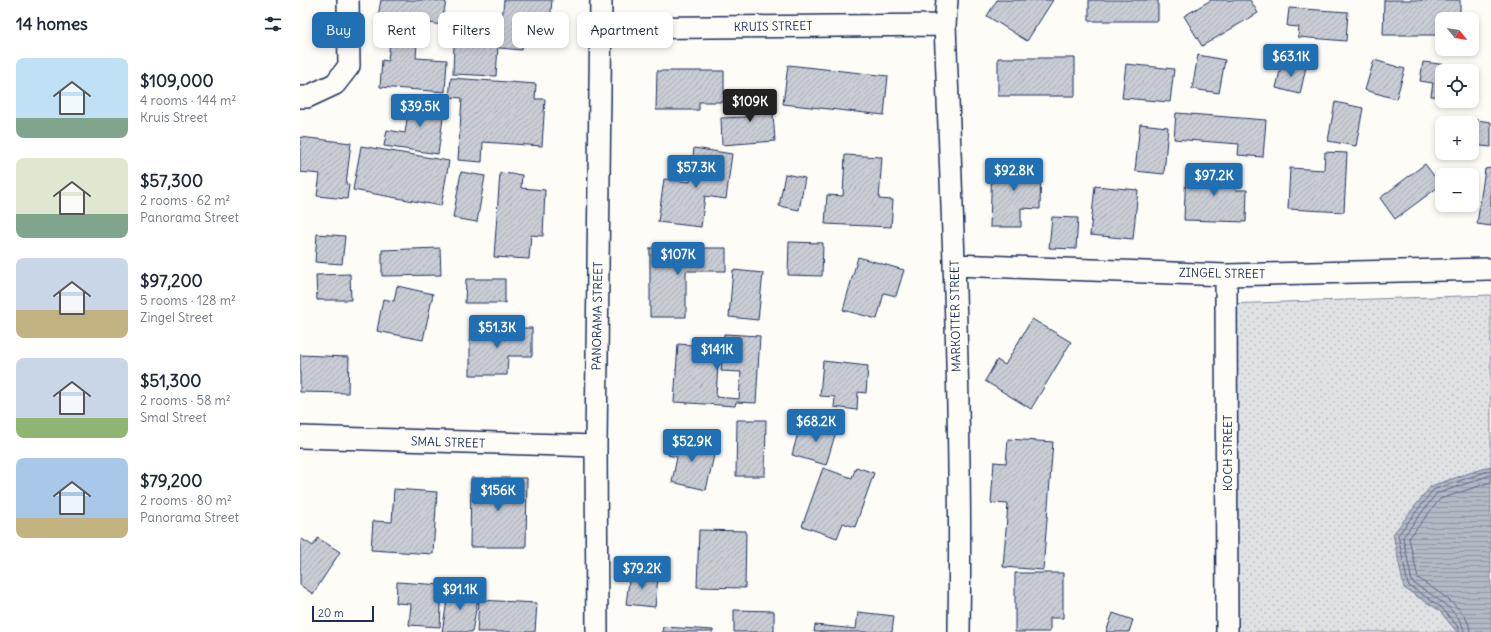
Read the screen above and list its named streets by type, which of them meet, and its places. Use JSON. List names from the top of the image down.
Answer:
{
  "streets": {
    "street": [
      "KRUIS STREET",
      "ZINGEL STREET",
      "PANORAMA STREET",
      "MARKOTTER STREET",
      "SMAL STREET",
      "KOCH STREET"
    ]
  },
  "crossings": [
    ["KRUIS STREET", "MARKOTTER STREET"],
    ["ZINGEL STREET", "MARKOTTER STREET"],
    ["ZINGEL STREET", "KOCH STREET"],
    ["PANORAMA STREET", "SMAL STREET"]
  ],
  "scale_bar": "20 m",
  "north": "bottom right",
  "page": {
    "heading": "14 homes",
    "map_buttons": ["+", "−"],
    "chip": [
      "Buy",
      "Rent",
      "Filters",
      "New",
      "Apartment"
    ],
    "price": [
      "$63.1K",
      "$109K",
      "$39.5K",
      "$57.3K",
      "$92.8K",
      "$97.2K",
      "$107K",
      "$51.3K",
      "$141K",
      "$68.2K",
      "$52.9K",
      "$156K",
      "$79.2K",
      "$91.1K"
    ],
    "list": [
      {
        "name": "$109,000",
        "note": "4 rooms · 144 m² · Kruis Street"
      },
      {
        "name": "$57,300",
        "note": "2 rooms · 62 m² · Panorama Street"
      },
      {
        "name": "$97,200",
        "note": "5 rooms · 128 m² · Zingel Street"
      },
      {
        "name": "$51,300",
        "note": "2 rooms · 58 m² · Smal Street"
      },
      {
        "name": "$79,200",
        "note": "2 rooms · 80 m² · Panorama Street"
      }
    ],
    "scale": "20 m"
  }
}
